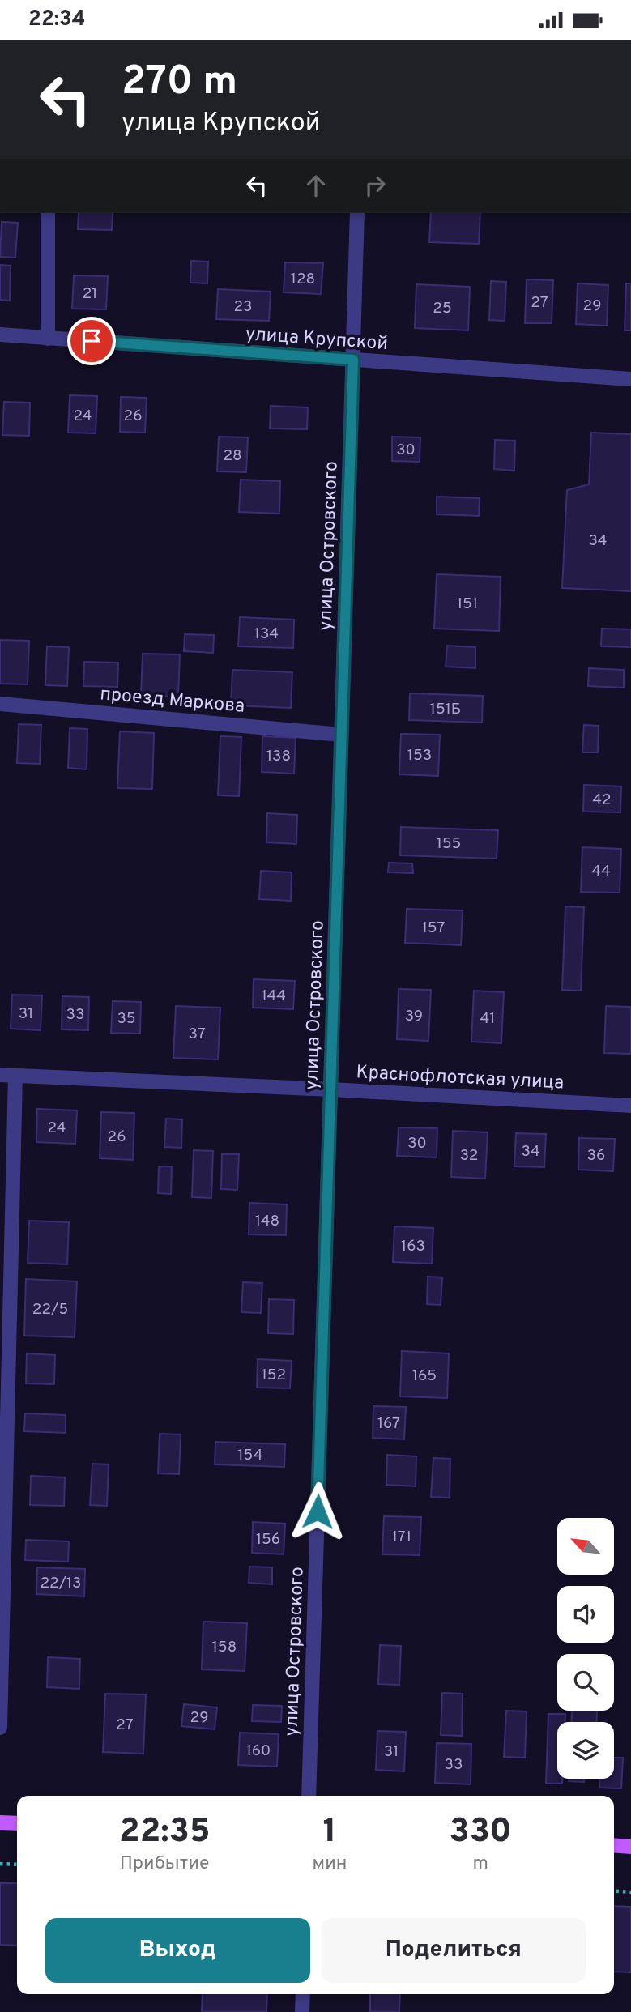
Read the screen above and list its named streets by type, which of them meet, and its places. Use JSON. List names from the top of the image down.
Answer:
{
  "streets": {
    "lane": [
      "улица Крупской",
      "улица Островского",
      "проезд Маркова",
      "Краснофлотская улица"
    ]
  },
  "crossings": [
    ["улица Крупской", "улица Островского"],
    ["улица Островского", "проезд Маркова"],
    ["улица Островского", "Краснофлотская улица"]
  ],
  "house_numbers": [
    "128",
    "21",
    "27",
    "29",
    "23",
    "25",
    "24",
    "26",
    "30",
    "28",
    "34",
    "151",
    "134",
    "151Б",
    "153",
    "138",
    "42",
    "155",
    "44",
    "157",
    "144",
    "31",
    "33",
    "39",
    "35",
    "41",
    "37",
    "24",
    "26",
    "30",
    "34",
    "32",
    "36",
    "148",
    "163",
    "22/5",
    "152",
    "165",
    "167",
    "154",
    "171",
    "156",
    "22/13",
    "158",
    "29",
    "27",
    "160",
    "31",
    "33"
  ],
  "north": "top left",
  "page": {
    "status": "22:34",
    "turn": ["270 m", "улица Крупской"],
    "eta": [
      "22:35",
      "Прибытие",
      "1",
      "мин",
      "330",
      "m"
    ],
    "buttons": ["Выход", "Поделиться"]
  }
}
